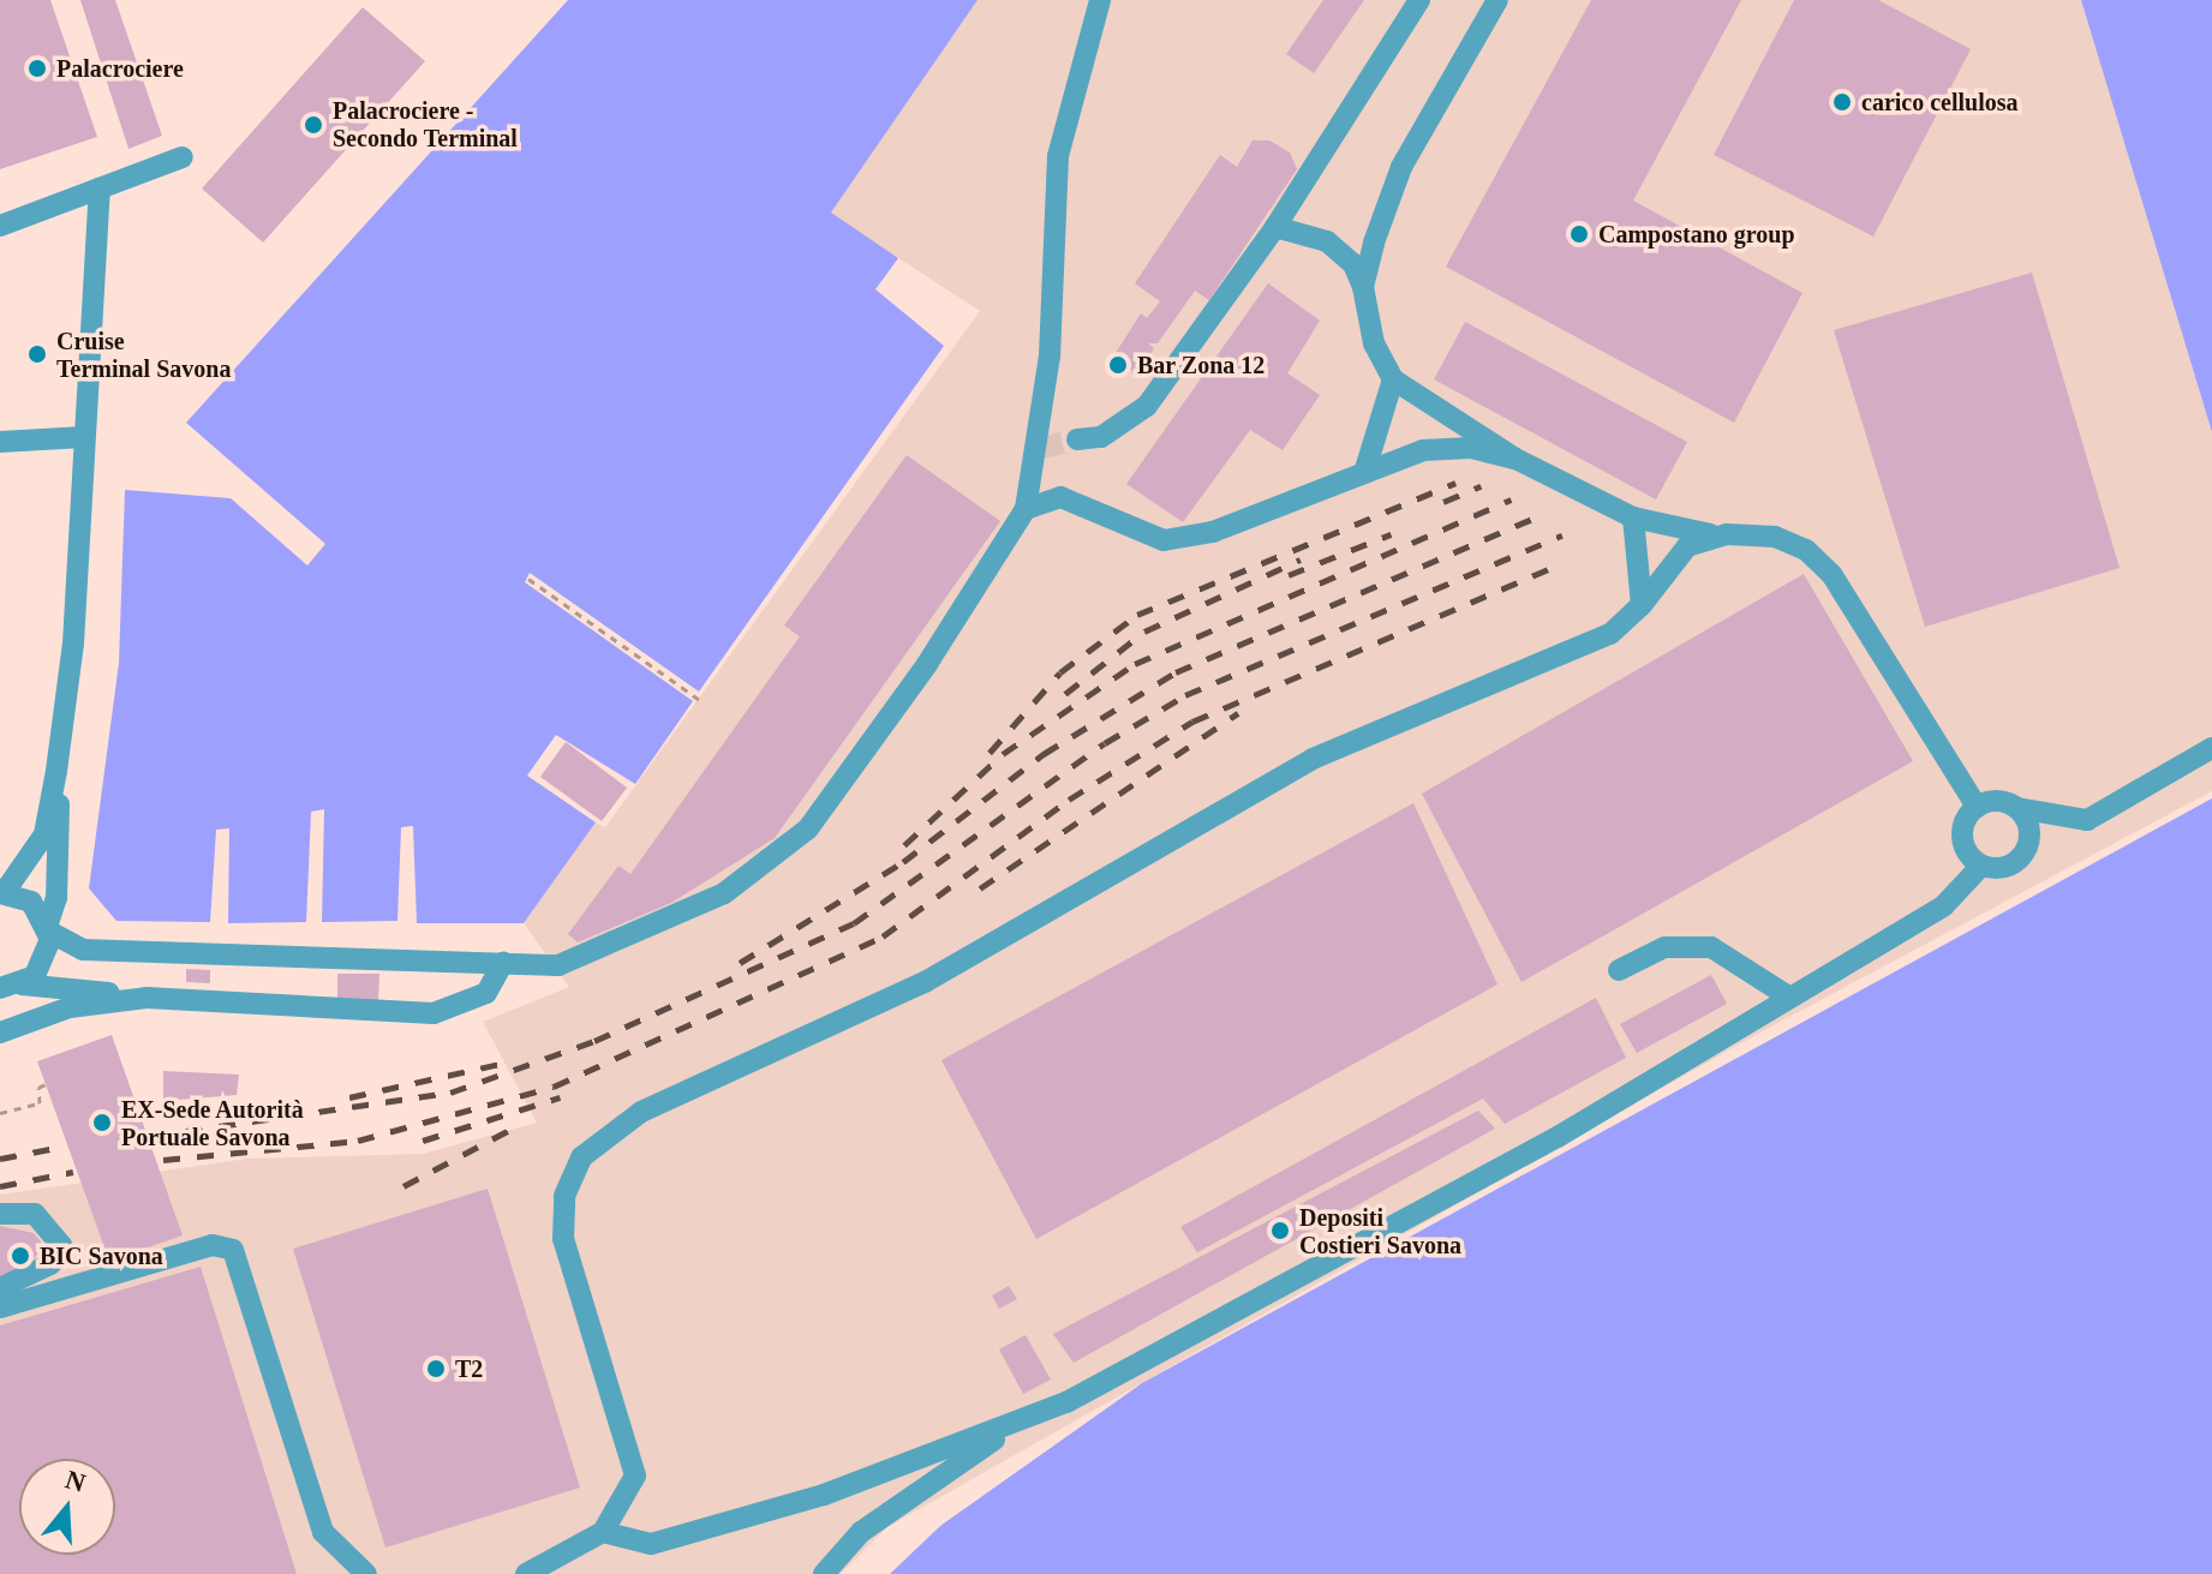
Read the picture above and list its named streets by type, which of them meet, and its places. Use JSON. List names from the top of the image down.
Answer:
{
  "places": [
    "Palacrociere",
    "carico cellulosa",
    "Palacrociere - Secondo Terminal",
    "Campostano group",
    "Cruise Terminal Savona",
    "Bar Zona 12",
    "EX-Sede Autorità Portuale Savona",
    "Depositi Costieri Savona",
    "BIC Savona",
    "T2"
  ],
  "north": "top"
}
